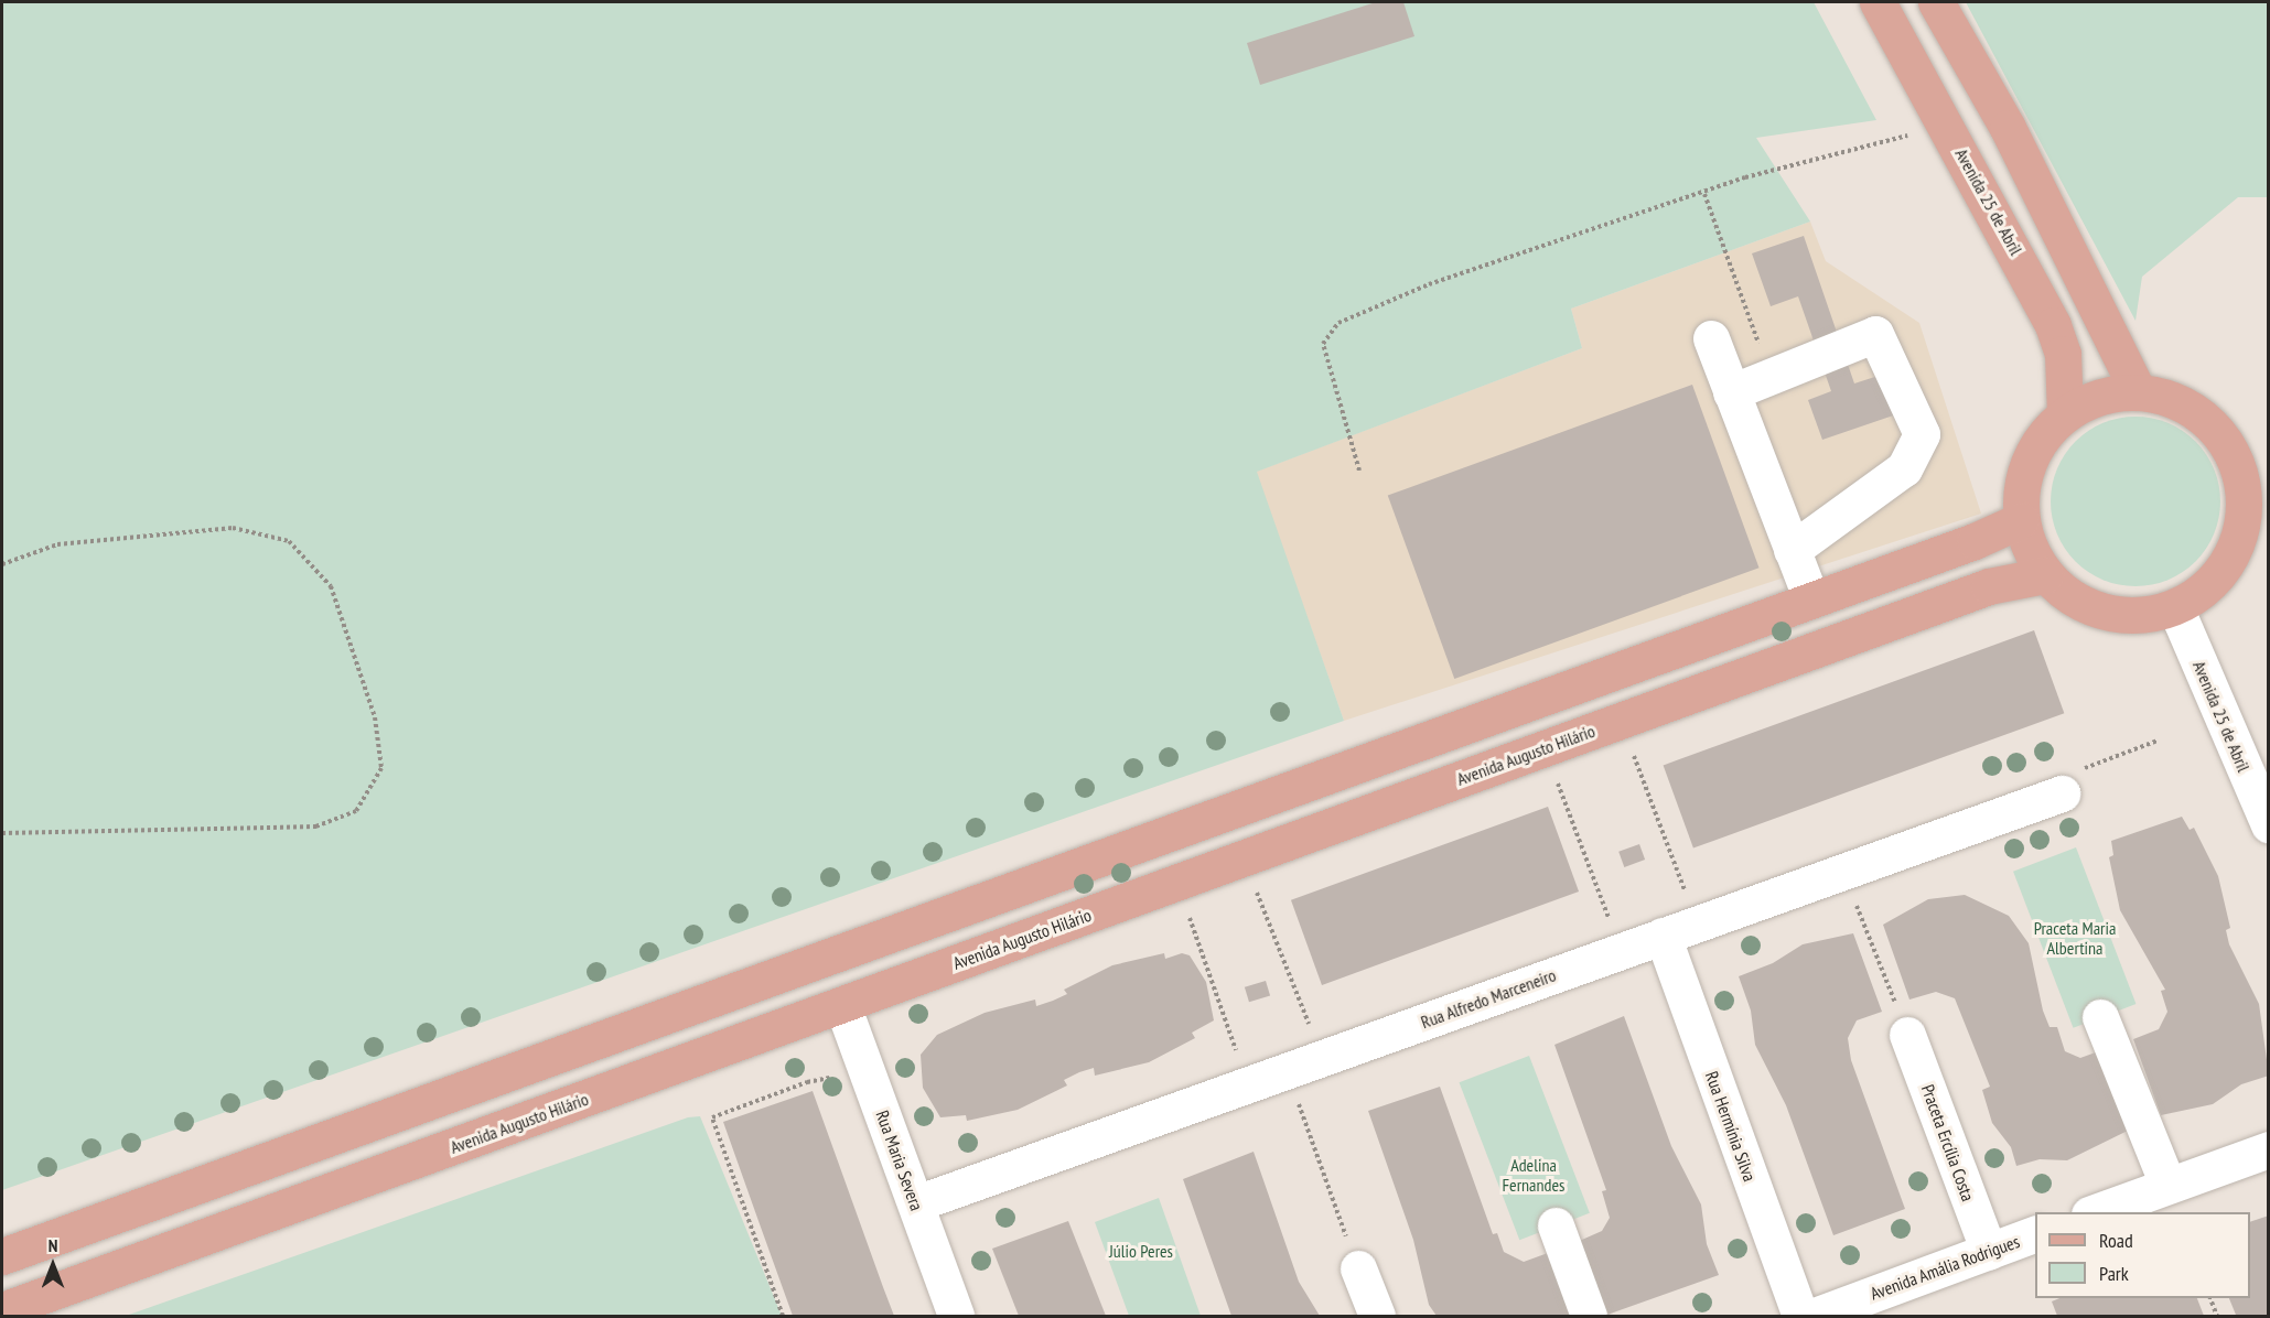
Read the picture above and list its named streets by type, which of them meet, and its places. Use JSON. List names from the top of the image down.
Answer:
{
  "streets": {
    "main road": ["Avenida 25 de Abril", "Avenida Augusto Hilário"],
    "street": [
      "Rua Alfredo Marceneiro",
      "Rua Hermínia Silva",
      "Praceta Ercília Costa",
      "Rua Maria Severa",
      "Avenida Amália Rodrigues"
    ]
  },
  "crossings": [
    ["Avenida 25 de Abril", "Avenida Augusto Hilário"],
    ["Avenida Augusto Hilário", "Rua Maria Severa"],
    ["Rua Alfredo Marceneiro", "Rua Hermínia Silva"],
    ["Rua Alfredo Marceneiro", "Rua Maria Severa"],
    ["Praceta Ercília Costa", "Avenida Amália Rodrigues"]
  ],
  "parks": ["Praceta Maria Albertina", "Adelina Fernandes", "Júlio Peres"],
  "legend": ["Road", "Park"],
  "north": "top"
}
